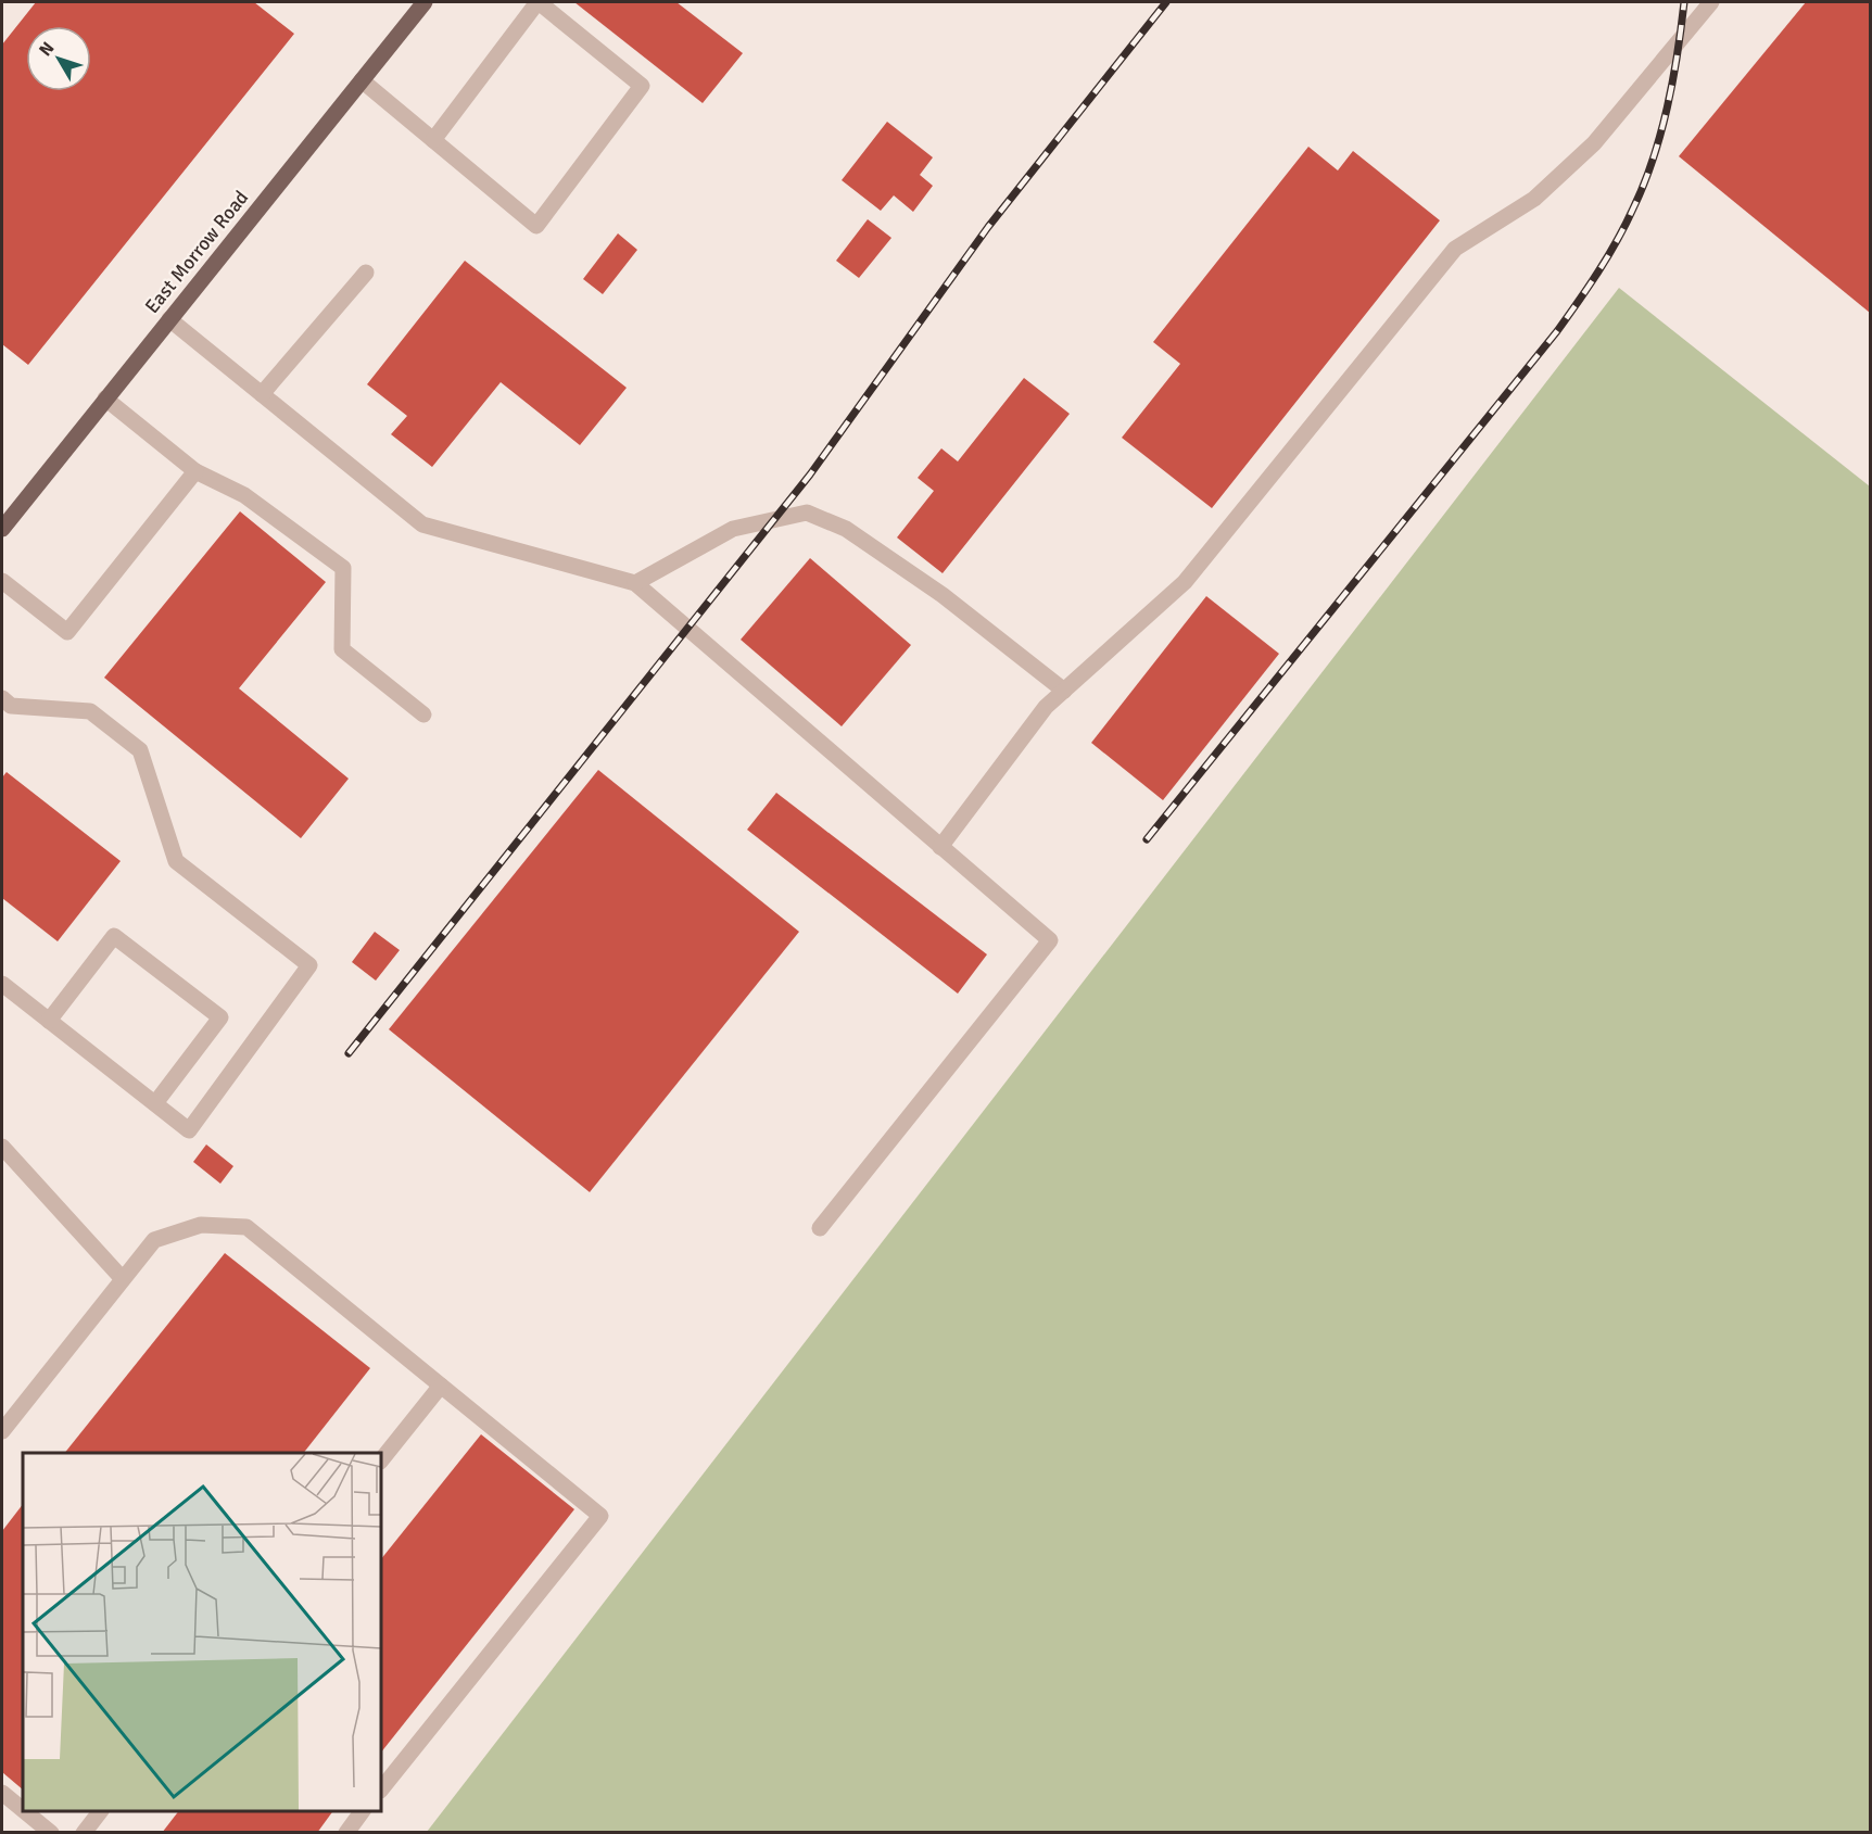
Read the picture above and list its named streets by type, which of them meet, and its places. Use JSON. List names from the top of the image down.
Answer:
{
  "streets": {
    "main road": ["East Morrow Road"]
  },
  "north": "top left"
}
